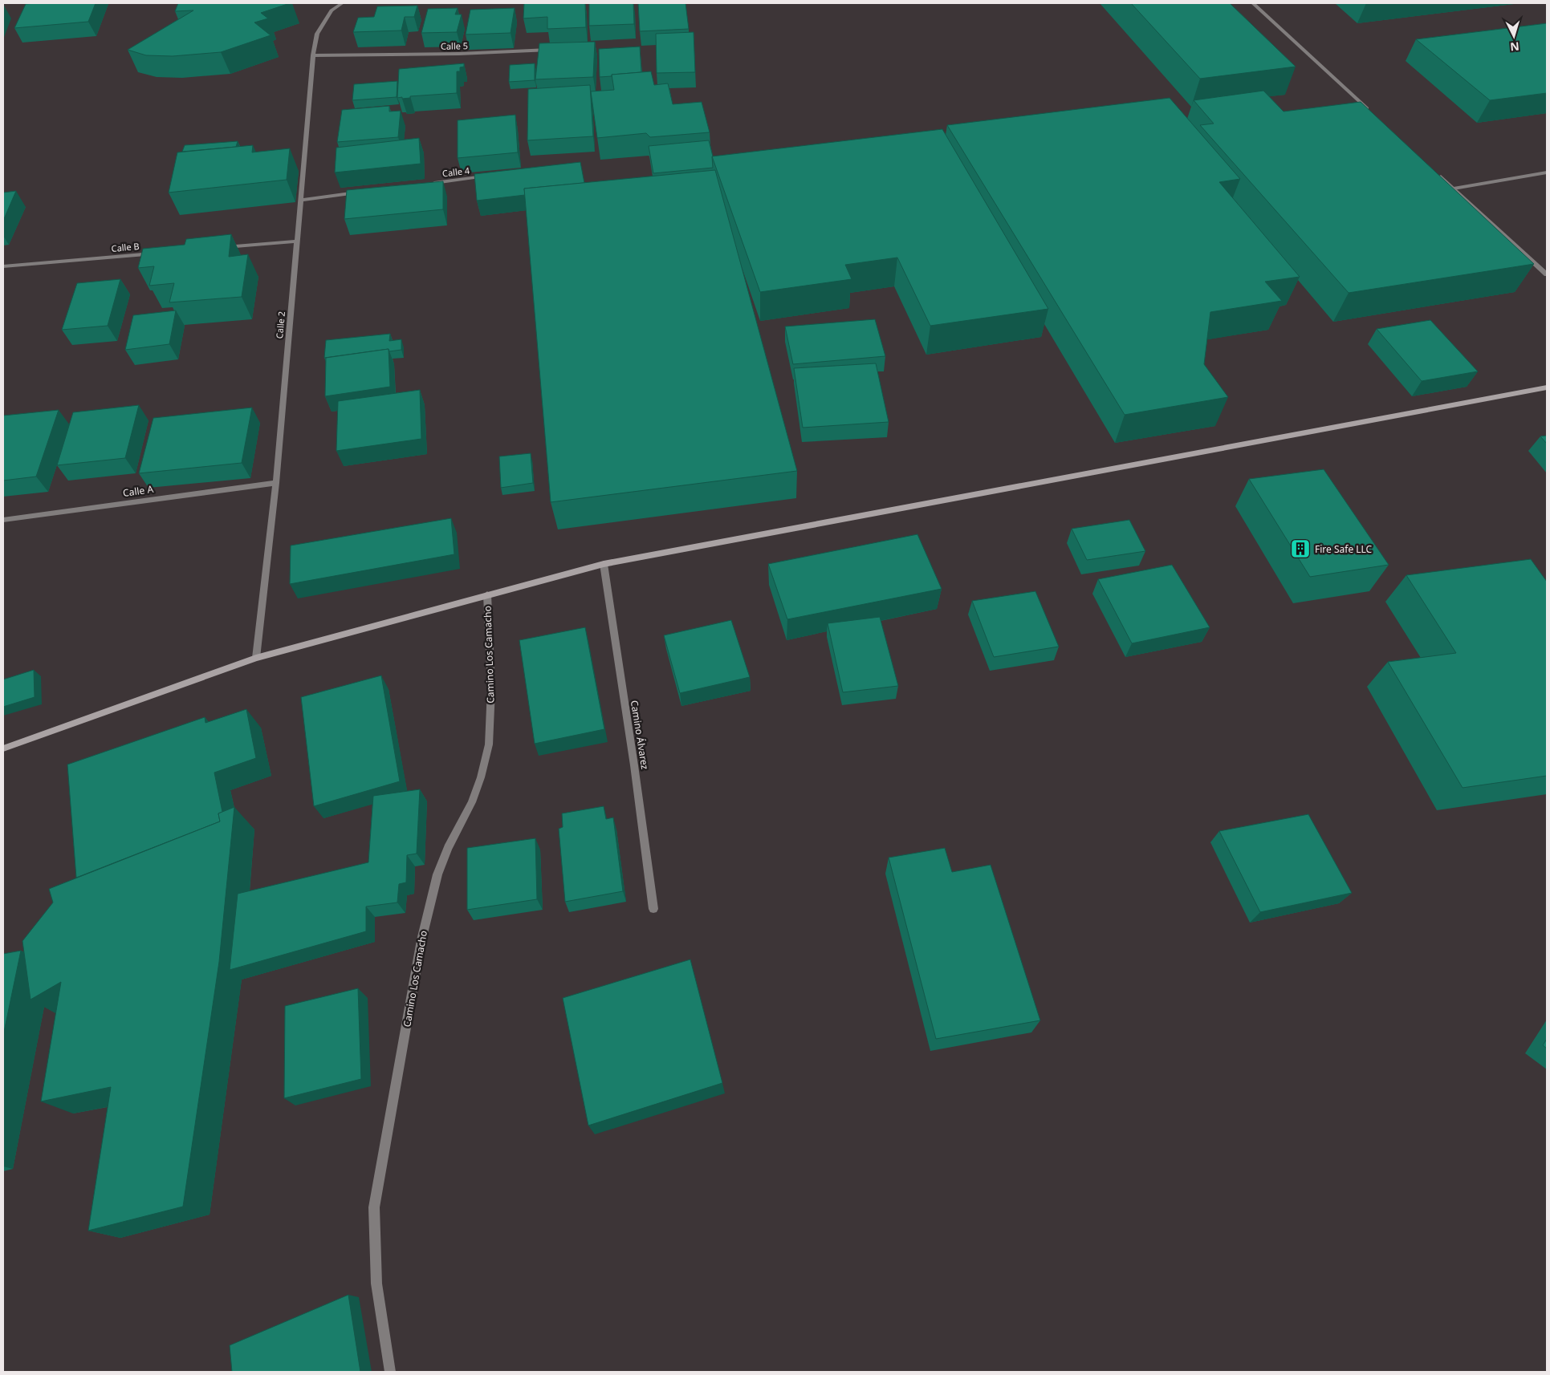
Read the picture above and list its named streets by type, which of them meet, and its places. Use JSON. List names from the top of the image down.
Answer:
{
  "streets": {
    "street": [
      "Calle 5",
      "Calle 4",
      "Calle B",
      "Calle 2",
      "Calle A",
      "Camino Los Camacho",
      "Camino Álvarez"
    ]
  },
  "crossings": [
    ["Calle 5", "Calle 2"],
    ["Calle 2", "Calle A"]
  ],
  "places": {
    "building": ["Fire Safe LLC"]
  },
  "north": "bottom"
}
